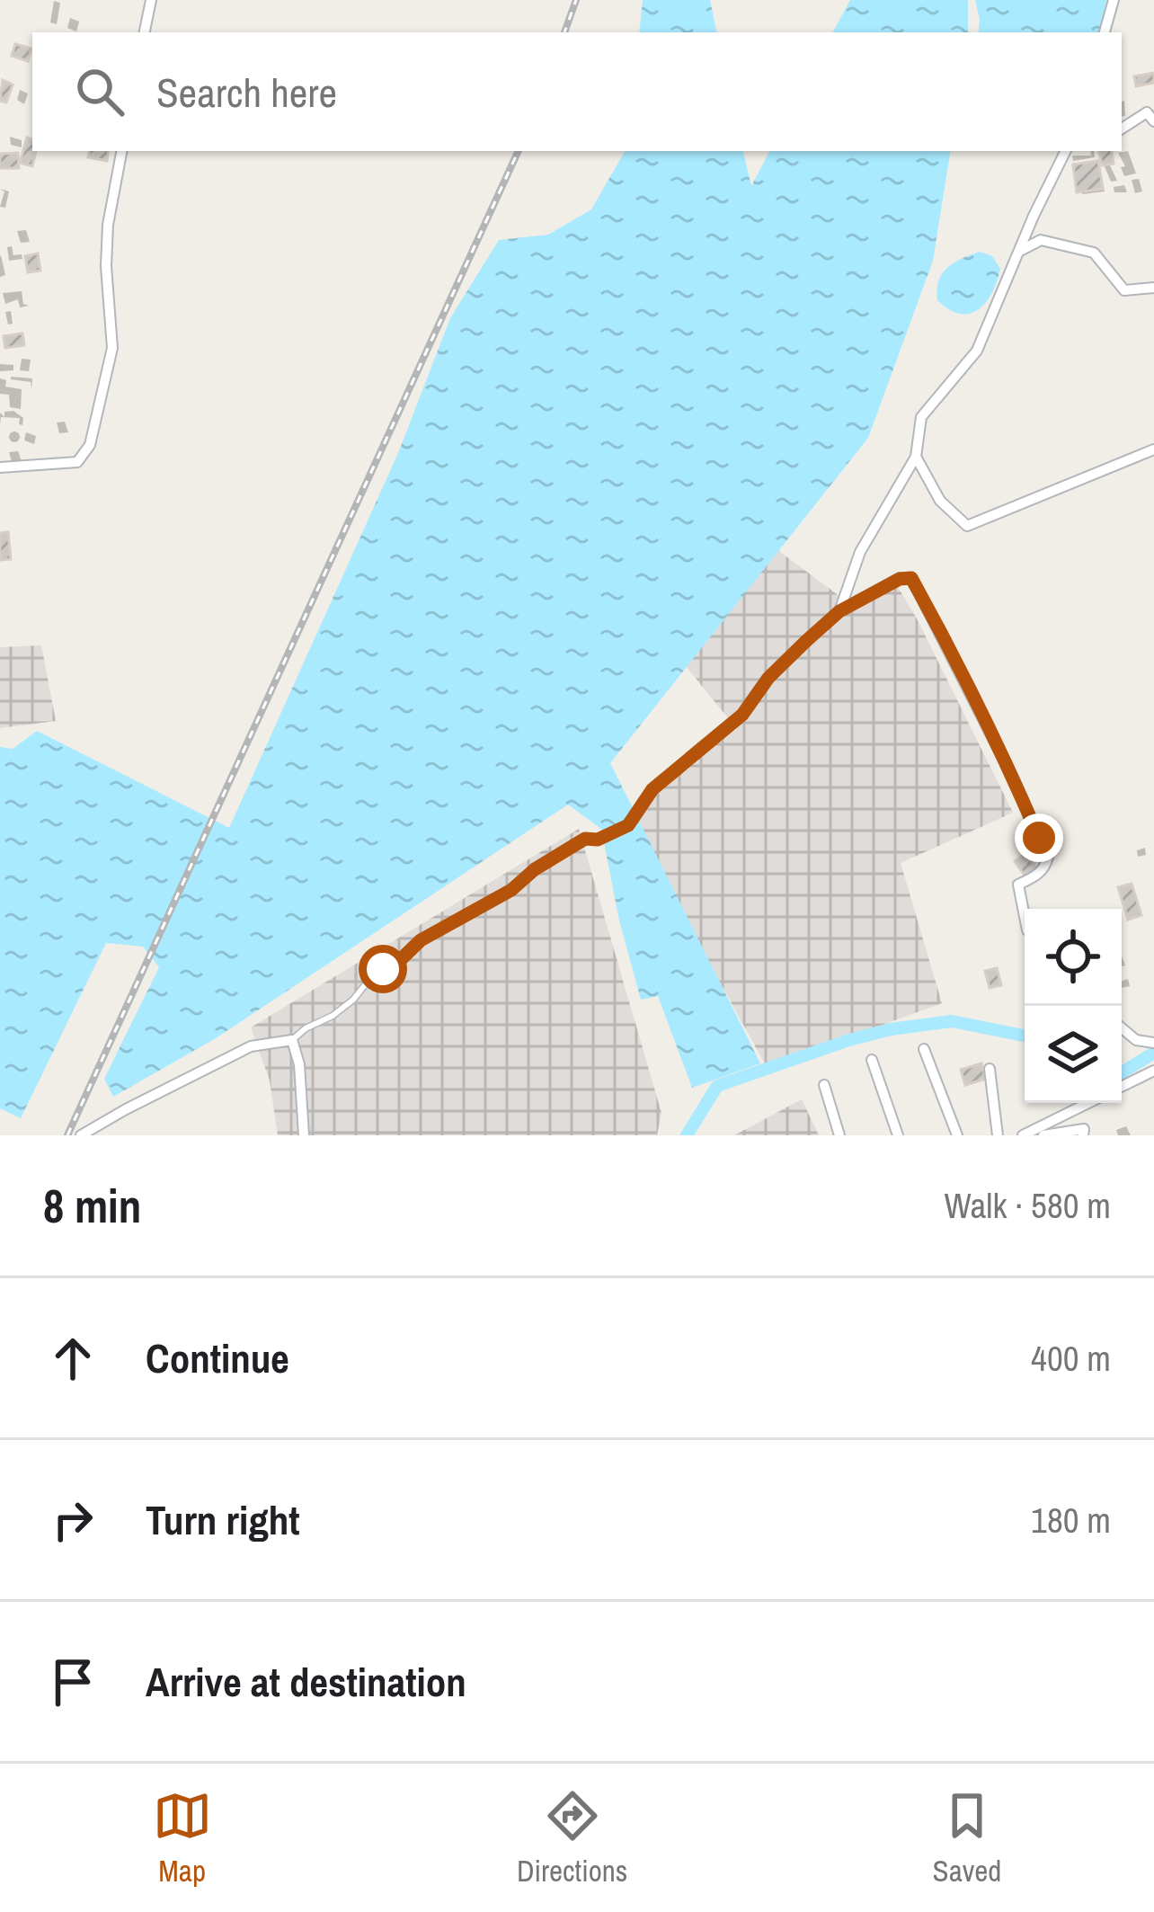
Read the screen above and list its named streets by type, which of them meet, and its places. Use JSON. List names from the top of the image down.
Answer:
{
  "page": {
    "search": "Search here",
    "heading": ["8 min", "Walk · 580 m"],
    "list": [
      ["Continue", "400 m"],
      ["Turn right", "180 m"],
      "Arrive at destination"
    ],
    "nav": ["Map", "Directions", "Saved"]
  }
}
